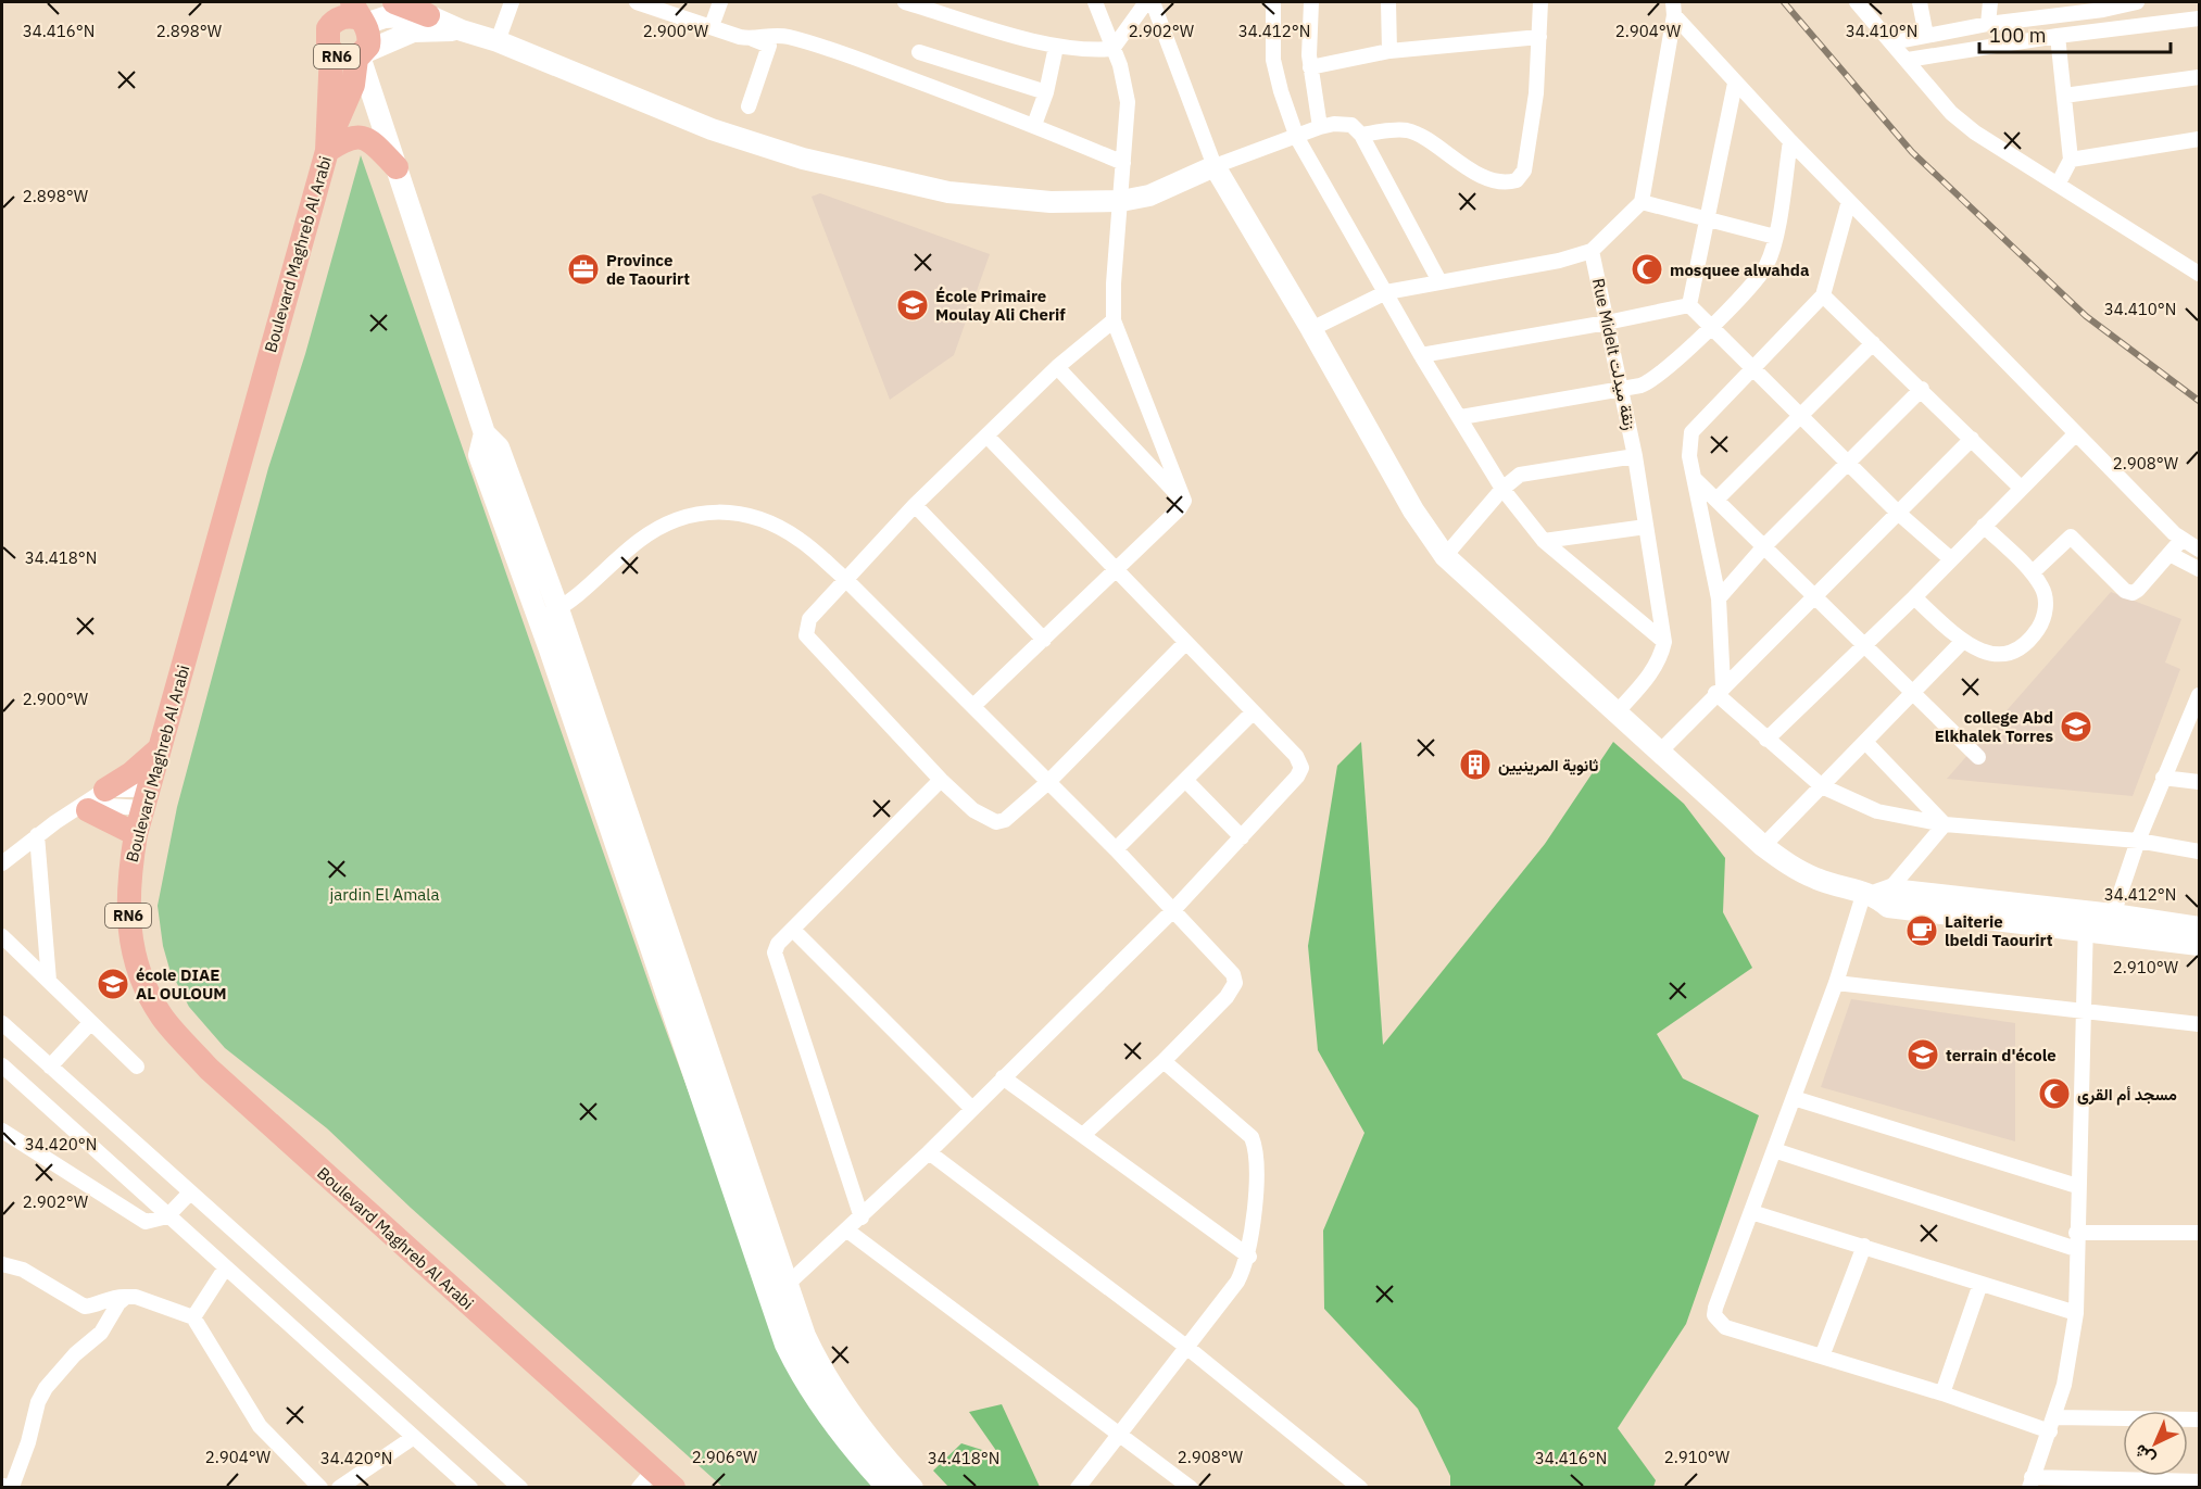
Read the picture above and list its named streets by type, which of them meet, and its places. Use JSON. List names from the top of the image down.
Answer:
{
  "streets": {
    "main road": ["RN6", "Boulevard Maghreb Al Arabi"],
    "street": ["Rue Midelt زنقة ميدلت"]
  },
  "crossings": [
    ["RN6", "Boulevard Maghreb Al Arabi"]
  ],
  "parks": ["jardin El Amala"],
  "places": {
    "office": ["Province de Taourirt"],
    "mosque": ["mosquee alwahda", "مسجد أم القرى"],
    "school or university": [
      "École Primaire Moulay Ali Cherif",
      "college Abd Elkhalek Torres",
      "école DIAE AL OULOUM",
      "terrain d'école"
    ],
    "building": ["ثانوية المرينيين"],
    "cafe": ["Laiterie lbeldi Taourirt"]
  },
  "scale_bar": "100 m",
  "north": "bottom left",
  "coordinates": [
    "34.416°N",
    "34.412°N",
    "34.410°N",
    "2.904°W",
    "2.898°W",
    "2.900°W",
    "2.902°W",
    "2.908°W",
    "34.418°N",
    "2.910°W",
    "34.420°N",
    "2.906°W"
  ]
}
